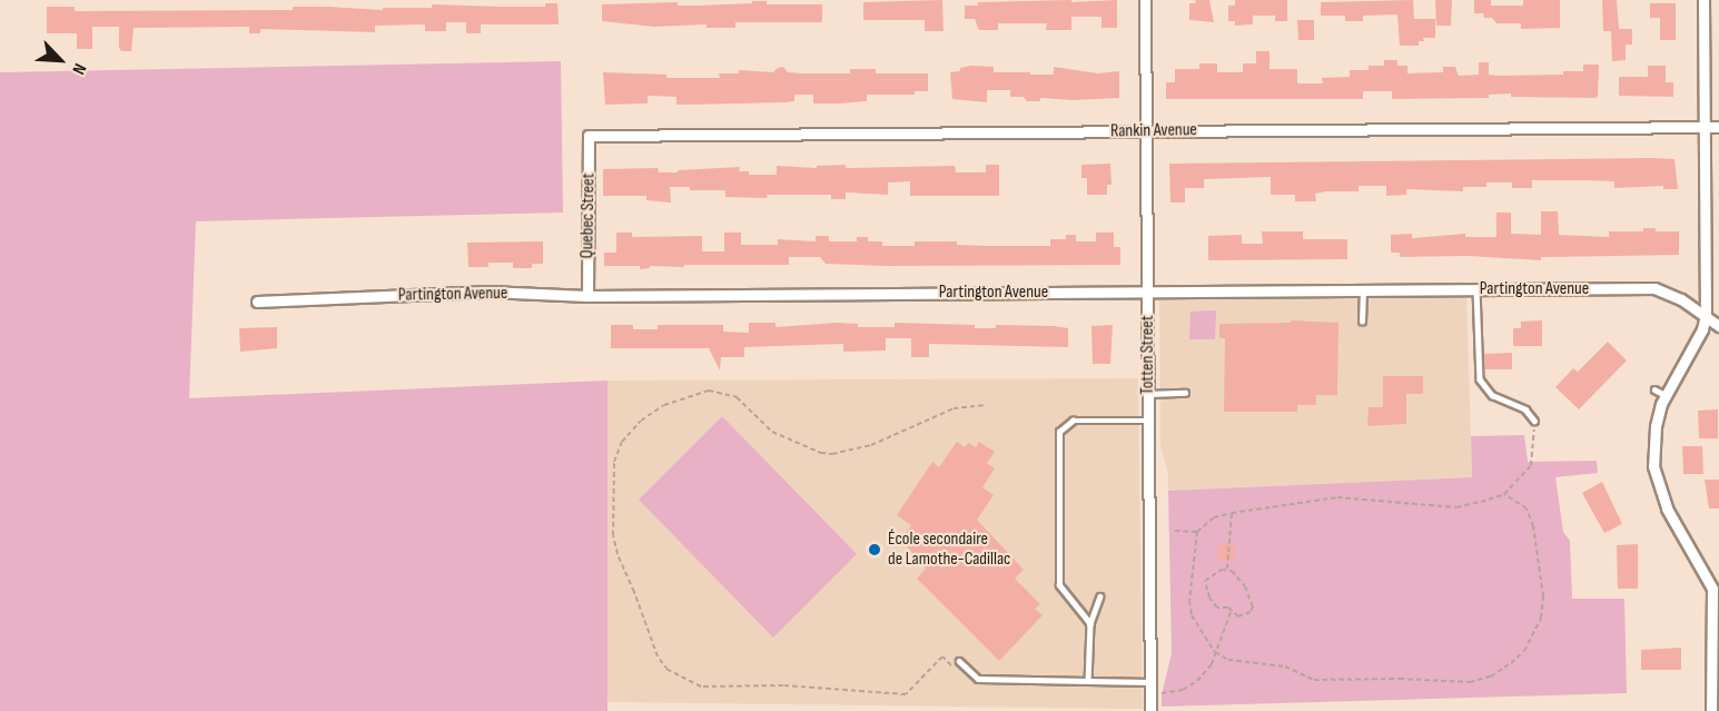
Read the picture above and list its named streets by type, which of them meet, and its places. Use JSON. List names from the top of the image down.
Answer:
{
  "streets": {
    "street": [
      "Rankin Avenue",
      "Quebec Street",
      "Partington Avenue",
      "Totten Street"
    ]
  },
  "crossings": [
    ["Rankin Avenue", "Quebec Street"],
    ["Rankin Avenue", "Totten Street"],
    ["Quebec Street", "Partington Avenue"],
    ["Partington Avenue", "Totten Street"]
  ],
  "places": ["École secondaire de Lamothe-Cadillac"],
  "north": "bottom right"
}
